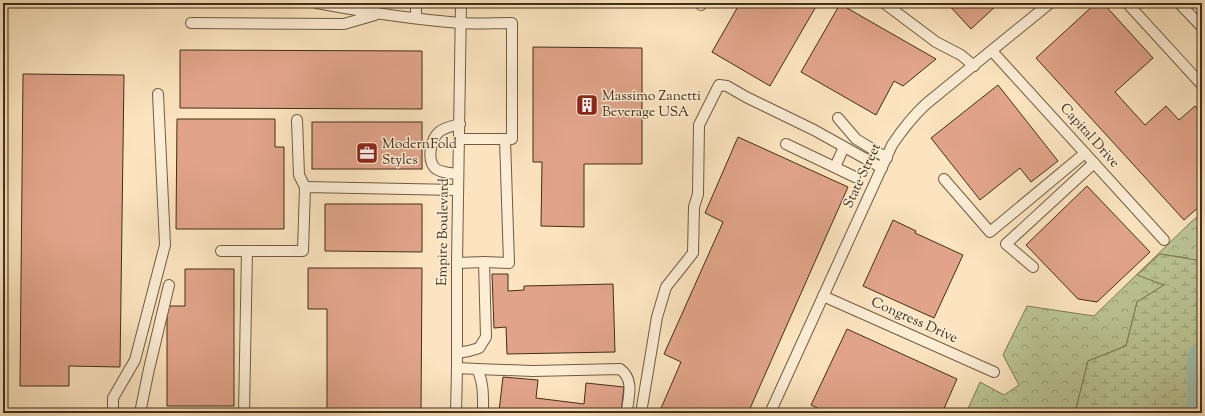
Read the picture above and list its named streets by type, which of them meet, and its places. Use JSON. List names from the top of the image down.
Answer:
{
  "streets": {
    "street": [
      "Capital Drive",
      "State Street",
      "Empire Boulevard",
      "Congress Drive"
    ]
  },
  "crossings": [
    ["Capital Drive", "State Street"],
    ["State Street", "Congress Drive"]
  ],
  "places": {
    "building": ["Massimo Zanetti Beverage USA"],
    "office": ["ModernFold Styles"]
  }
}
